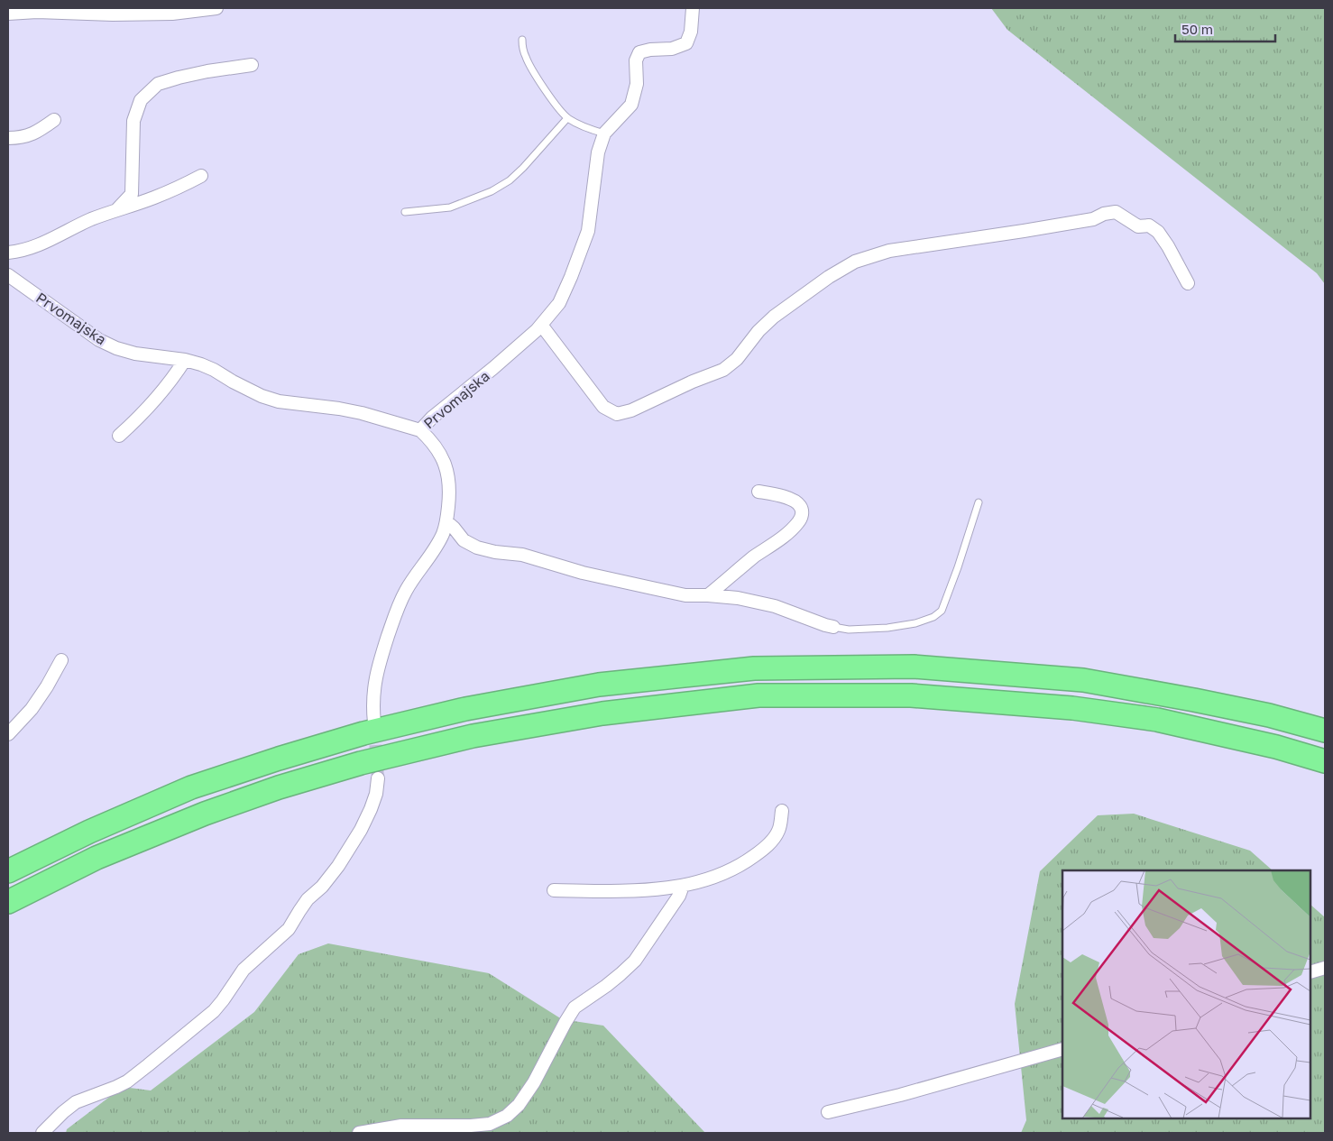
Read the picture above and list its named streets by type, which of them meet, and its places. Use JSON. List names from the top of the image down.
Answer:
{
  "streets": {
    "street": ["Prvomajska"]
  },
  "scale_bar": "50 m"
}
